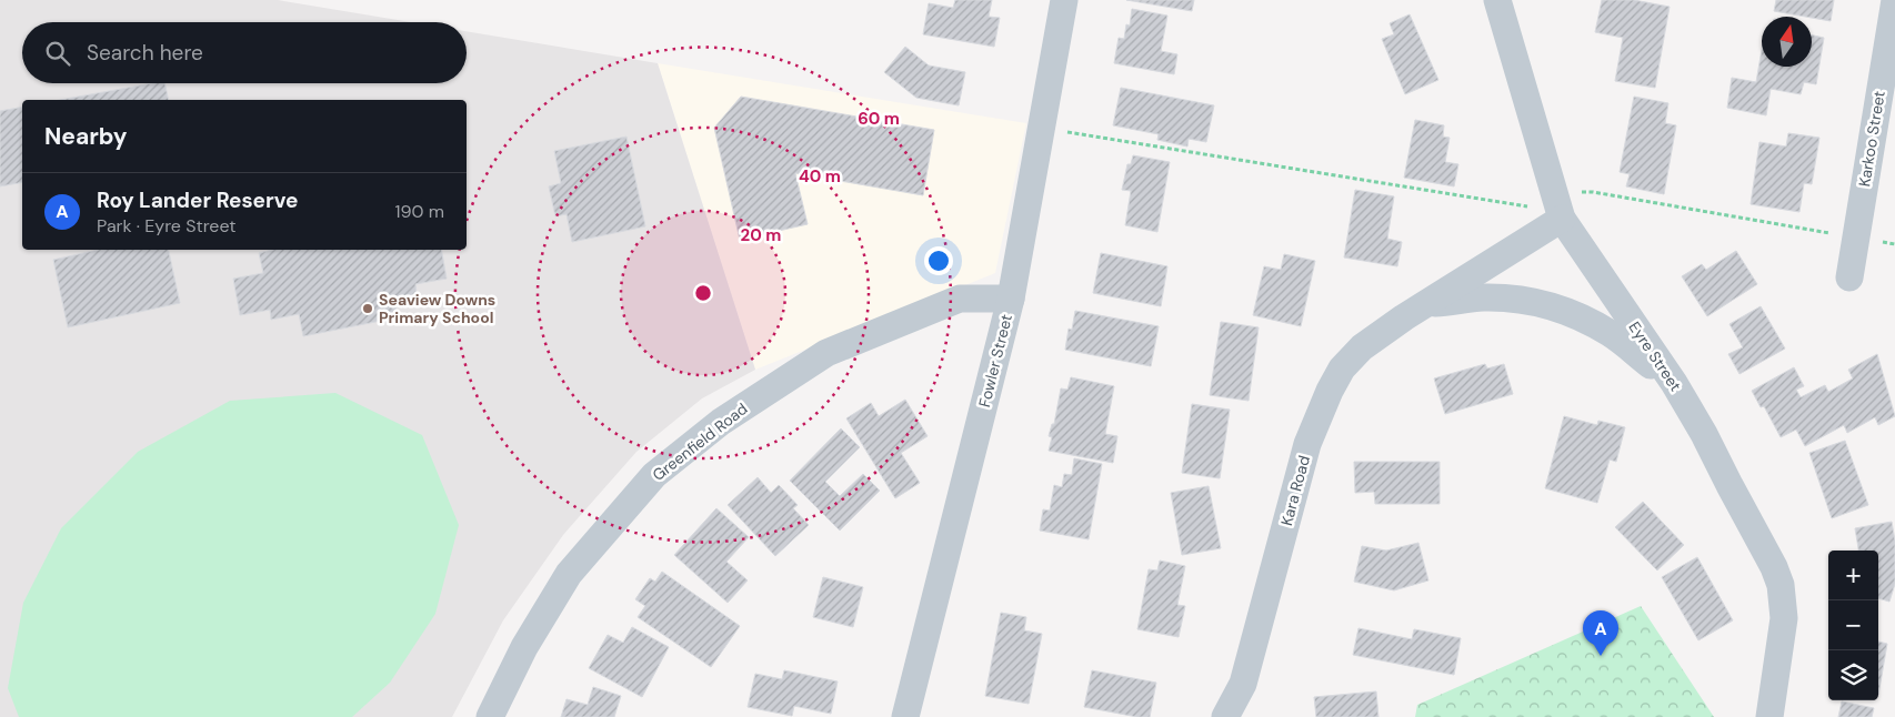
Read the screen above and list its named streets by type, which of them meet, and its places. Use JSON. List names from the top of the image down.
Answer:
{
  "streets": {
    "street": [
      "Karkoo Street",
      "Eyre Street",
      "Fowler Street",
      "Greenfield Road",
      "Kara Road"
    ]
  },
  "crossings": [
    ["Eyre Street", "Kara Road"],
    ["Fowler Street", "Greenfield Road"]
  ],
  "places": ["Seaview Downs Primary School"],
  "north": "top",
  "page": {
    "search": "Search here",
    "heading": "Nearby",
    "list": [
      {
        "mark": "A",
        "name": "Roy Lander Reserve",
        "note": "Park · Eyre Street",
        "value": "190 m"
      }
    ],
    "map_buttons": ["+", "−"],
    "pins": "A"
  },
  "rings": ["60 m", "40 m", "20 m"]
}
